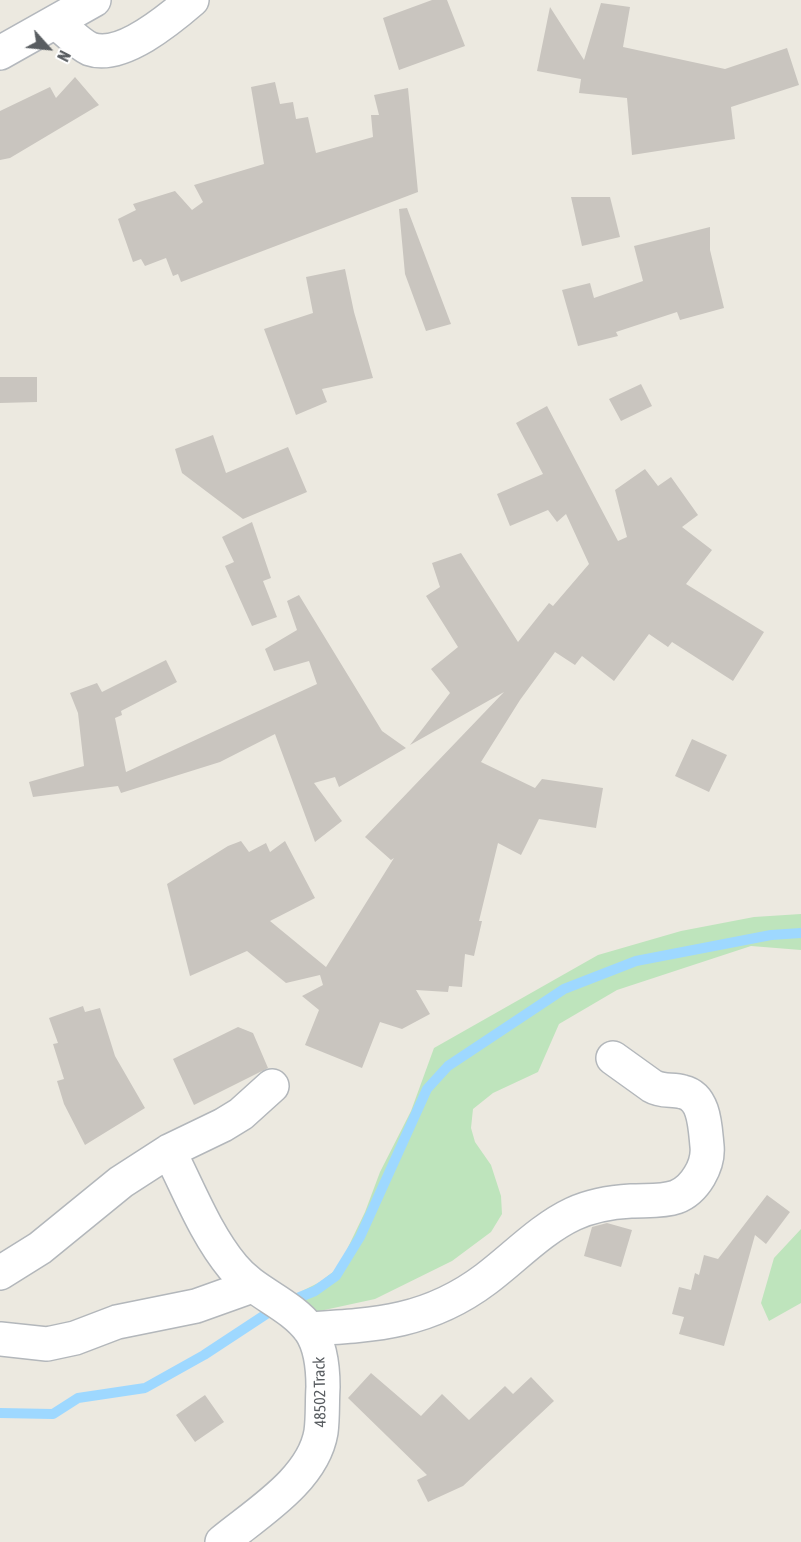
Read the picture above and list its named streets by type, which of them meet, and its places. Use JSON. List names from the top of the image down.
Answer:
{
  "streets": {
    "street": ["48502 Track"]
  },
  "north": "bottom right"
}
